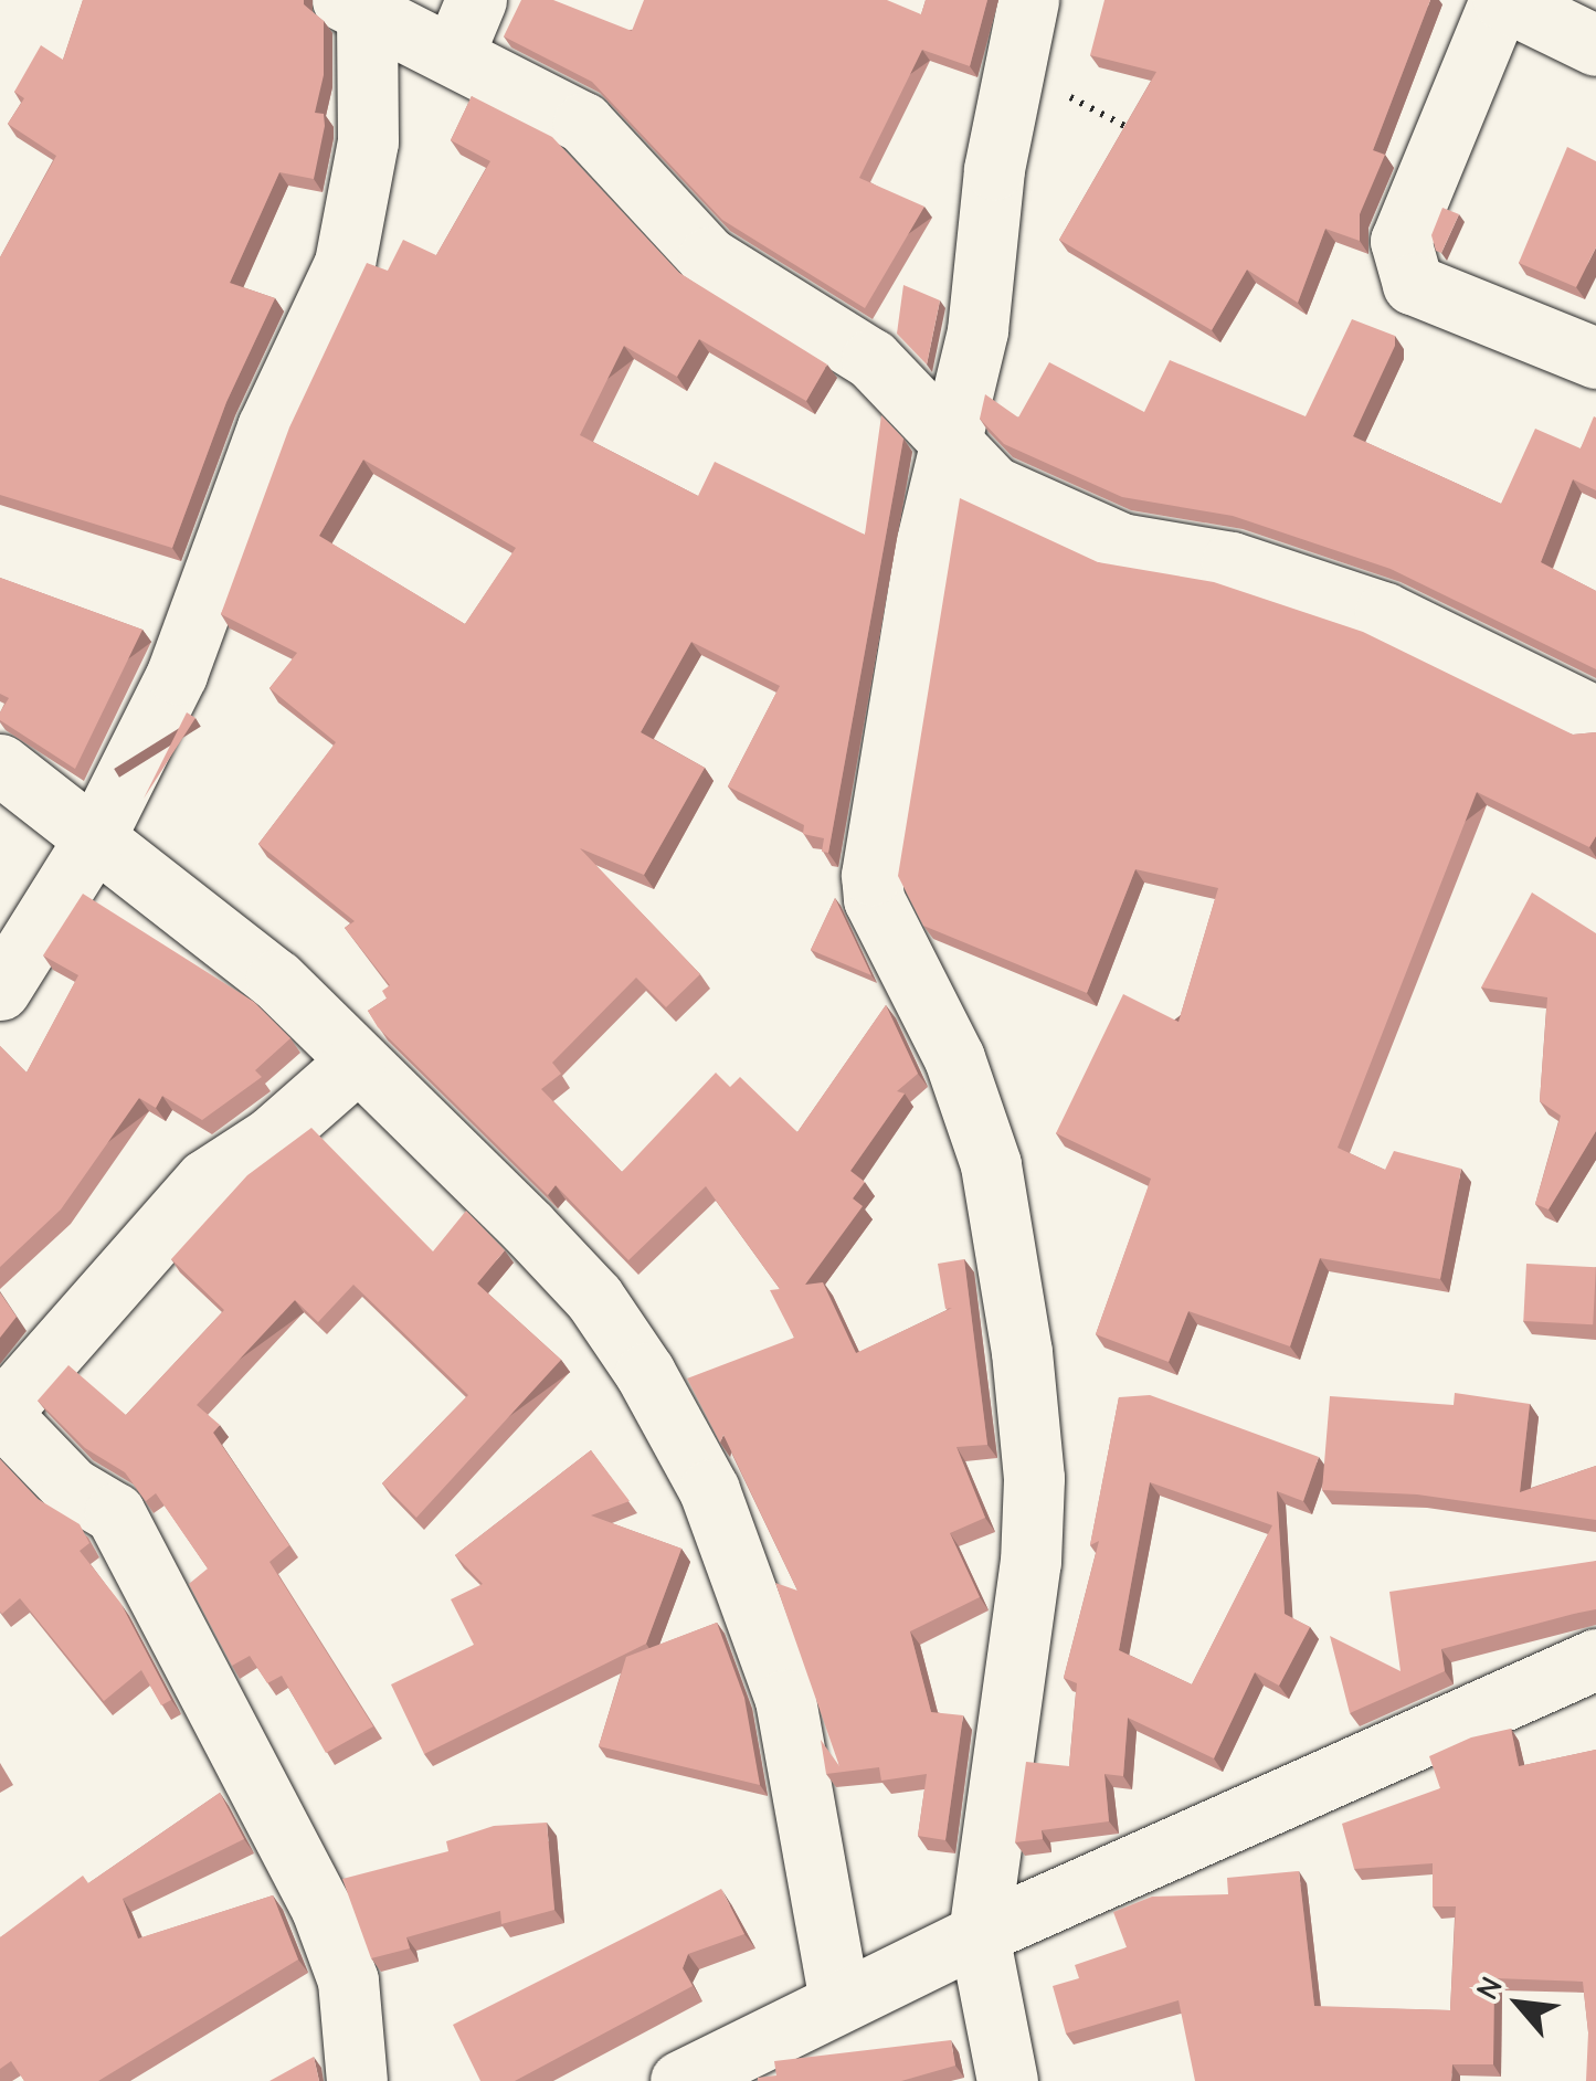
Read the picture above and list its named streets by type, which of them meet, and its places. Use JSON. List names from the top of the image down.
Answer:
{
  "north": "top left"
}
